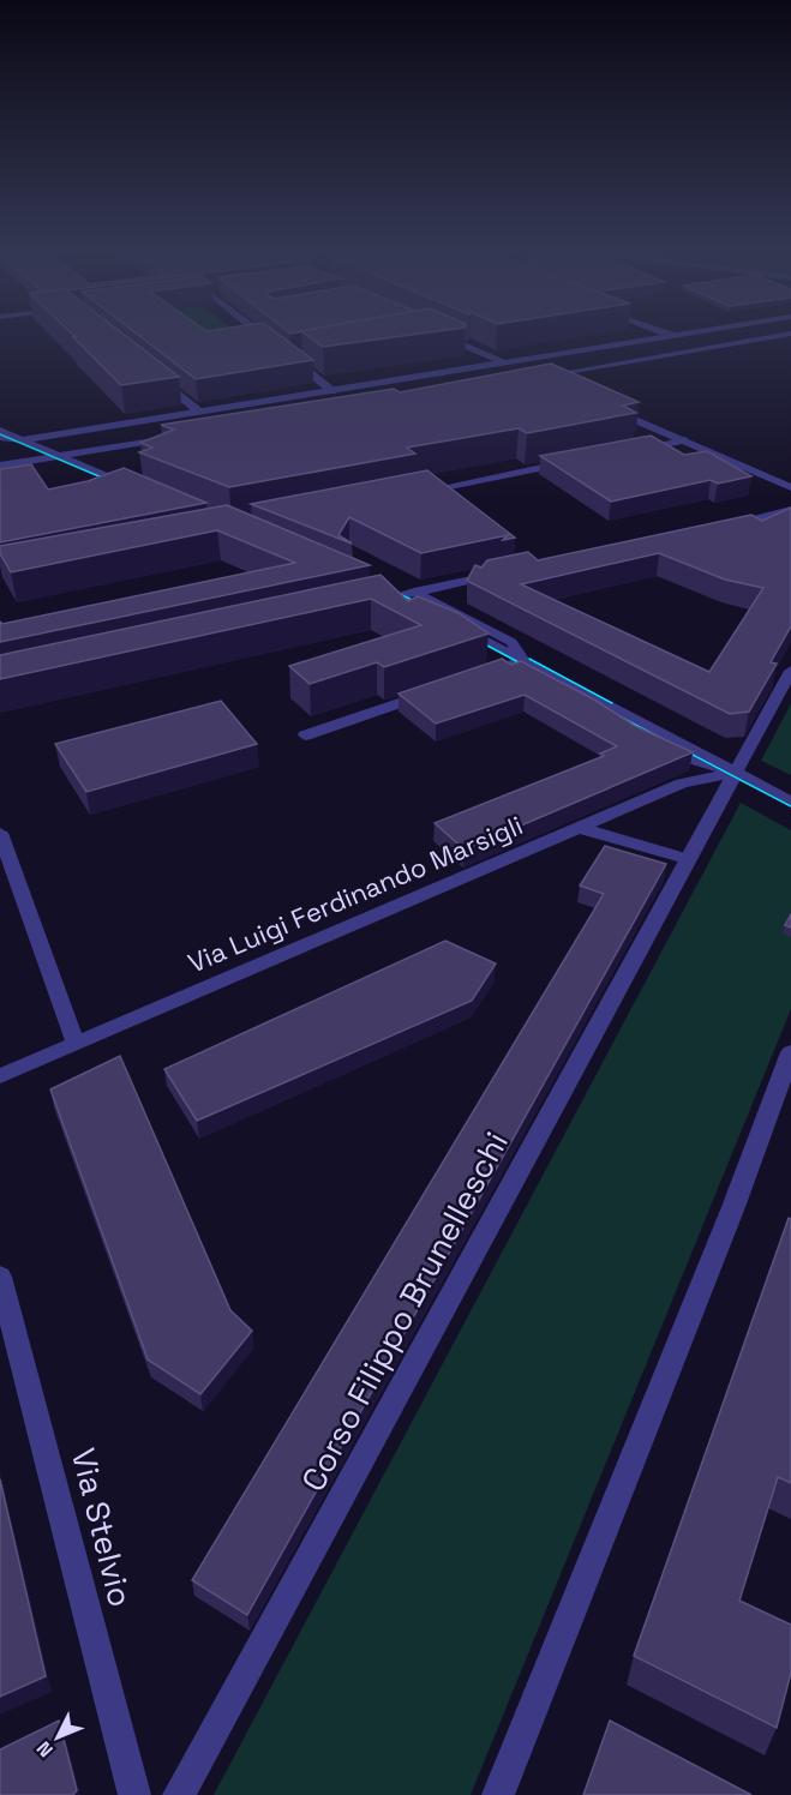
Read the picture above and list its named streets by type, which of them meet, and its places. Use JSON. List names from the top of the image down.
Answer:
{
  "streets": {
    "street": ["Via Luigi Ferdinando Marsigli", "Corso Filippo Brunelleschi", "Via Stelvio"]
  },
  "crossings": [
    ["Via Luigi Ferdinando Marsigli", "Corso Filippo Brunelleschi"]
  ],
  "north": "bottom left"
}
